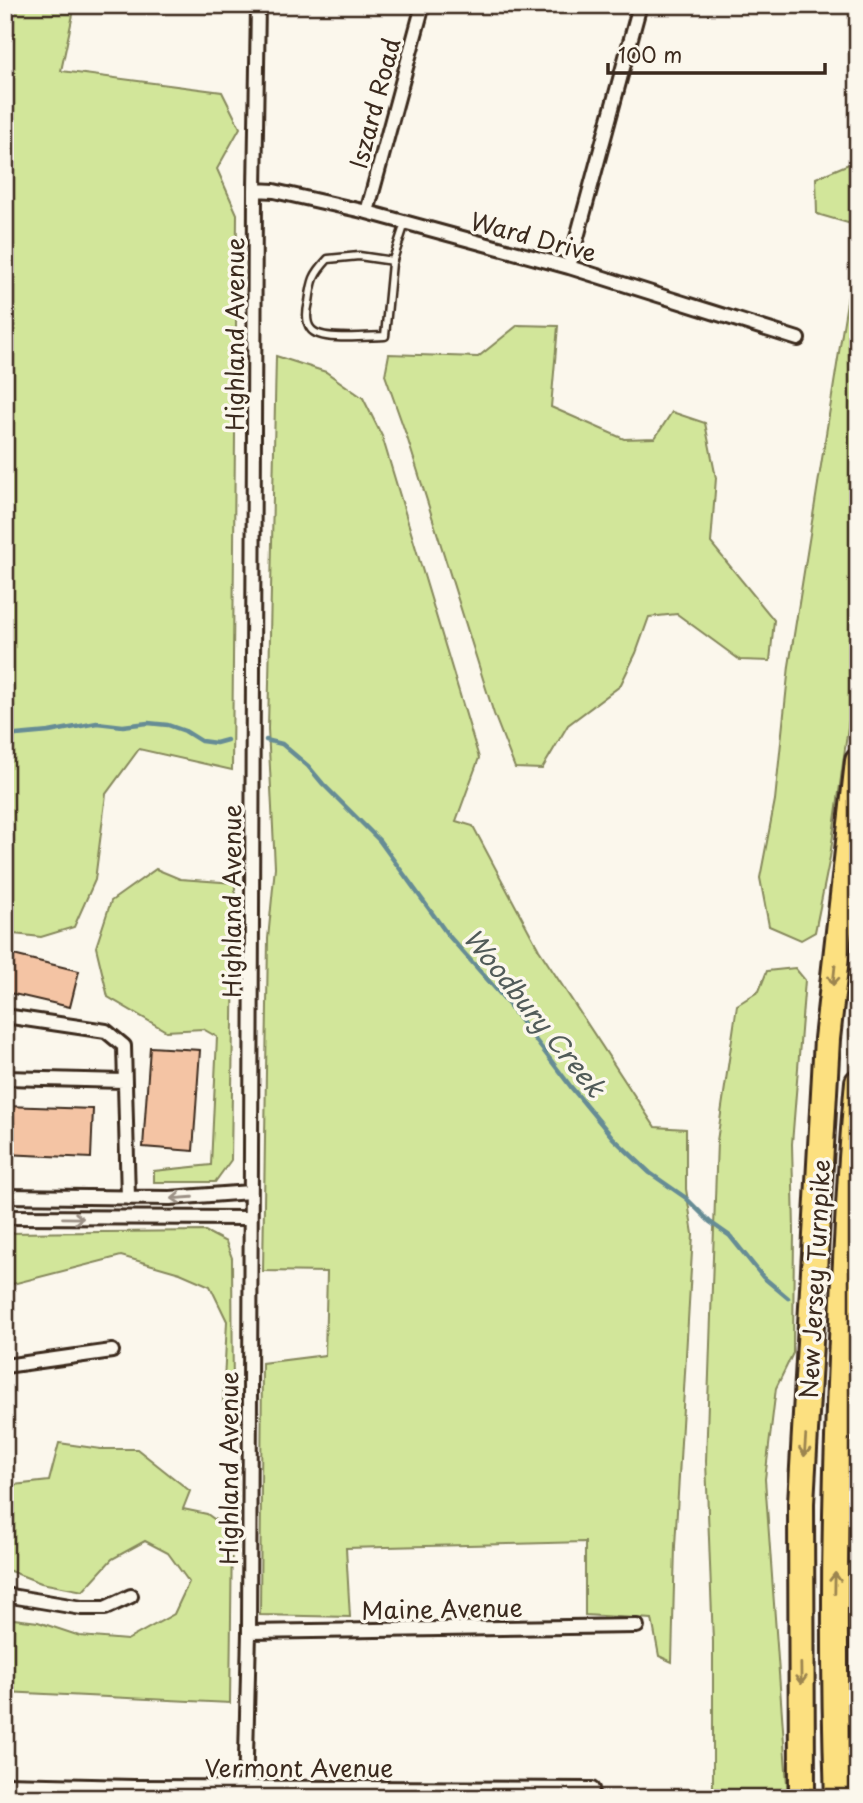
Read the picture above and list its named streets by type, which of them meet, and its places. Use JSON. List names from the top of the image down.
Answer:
{
  "streets": {
    "highway": ["New Jersey Turnpike"],
    "street": [
      "Iszard Road",
      "Ward Drive",
      "Highland Avenue",
      "Maine Avenue",
      "Vermont Avenue"
    ]
  },
  "crossings": [
    ["Iszard Road", "Ward Drive"],
    ["Ward Drive", "Highland Avenue"],
    ["Highland Avenue", "Maine Avenue"],
    ["Highland Avenue", "Vermont Avenue"]
  ],
  "water": ["Woodbury Creek"],
  "scale_bar": "100 m"
}
